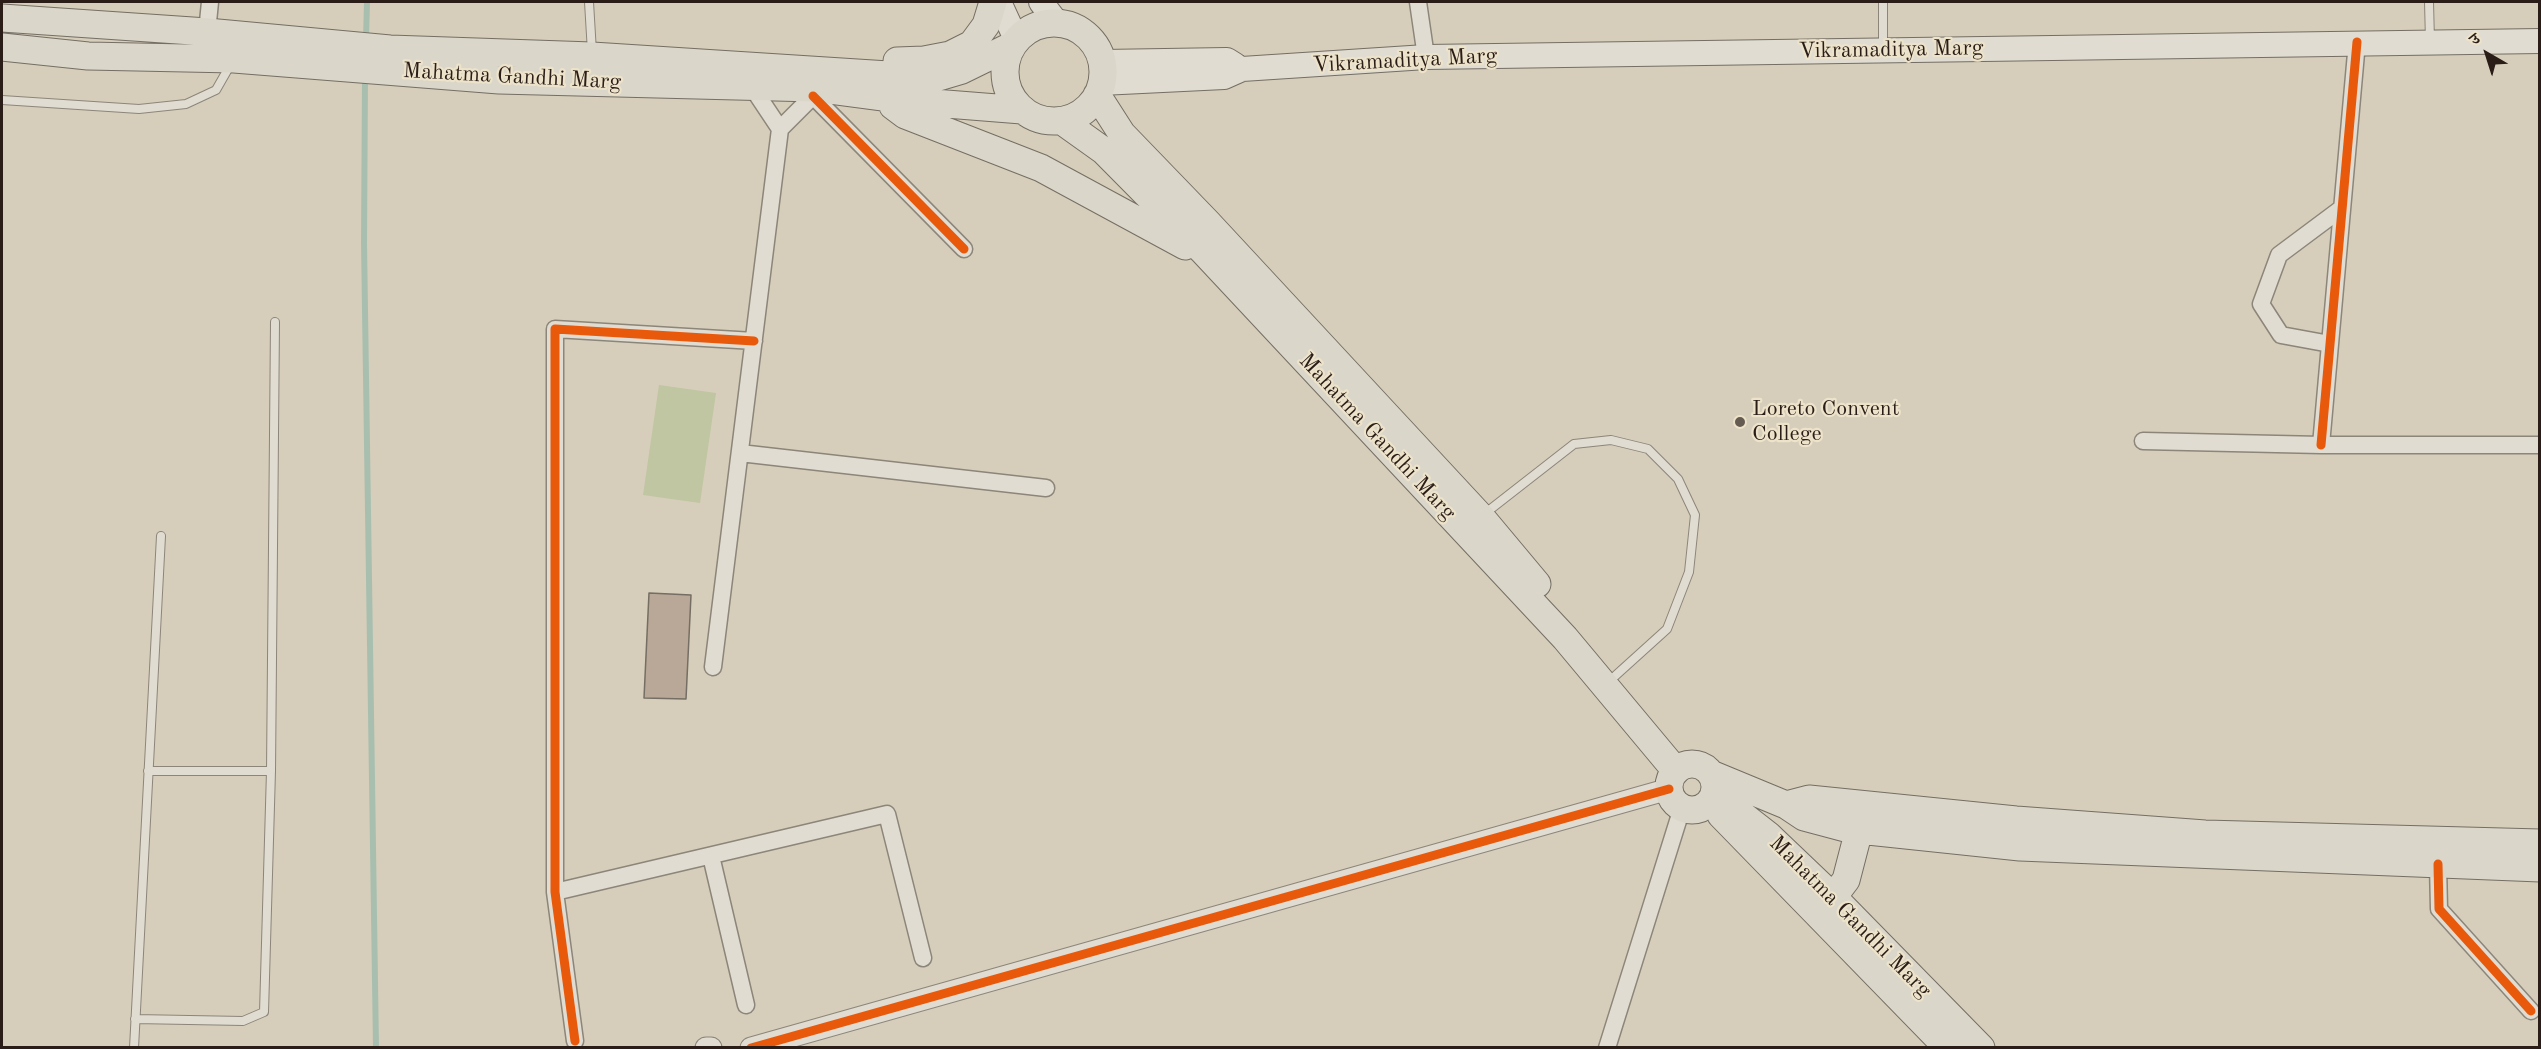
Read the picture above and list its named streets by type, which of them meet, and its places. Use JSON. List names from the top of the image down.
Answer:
{
  "streets": {
    "main road": ["Vikramaditya Marg", "Mahatma Gandhi Marg"]
  },
  "crossings": [
    ["Vikramaditya Marg", "Mahatma Gandhi Marg"]
  ],
  "places": ["Loreto Convent College"],
  "north": "top left"
}
